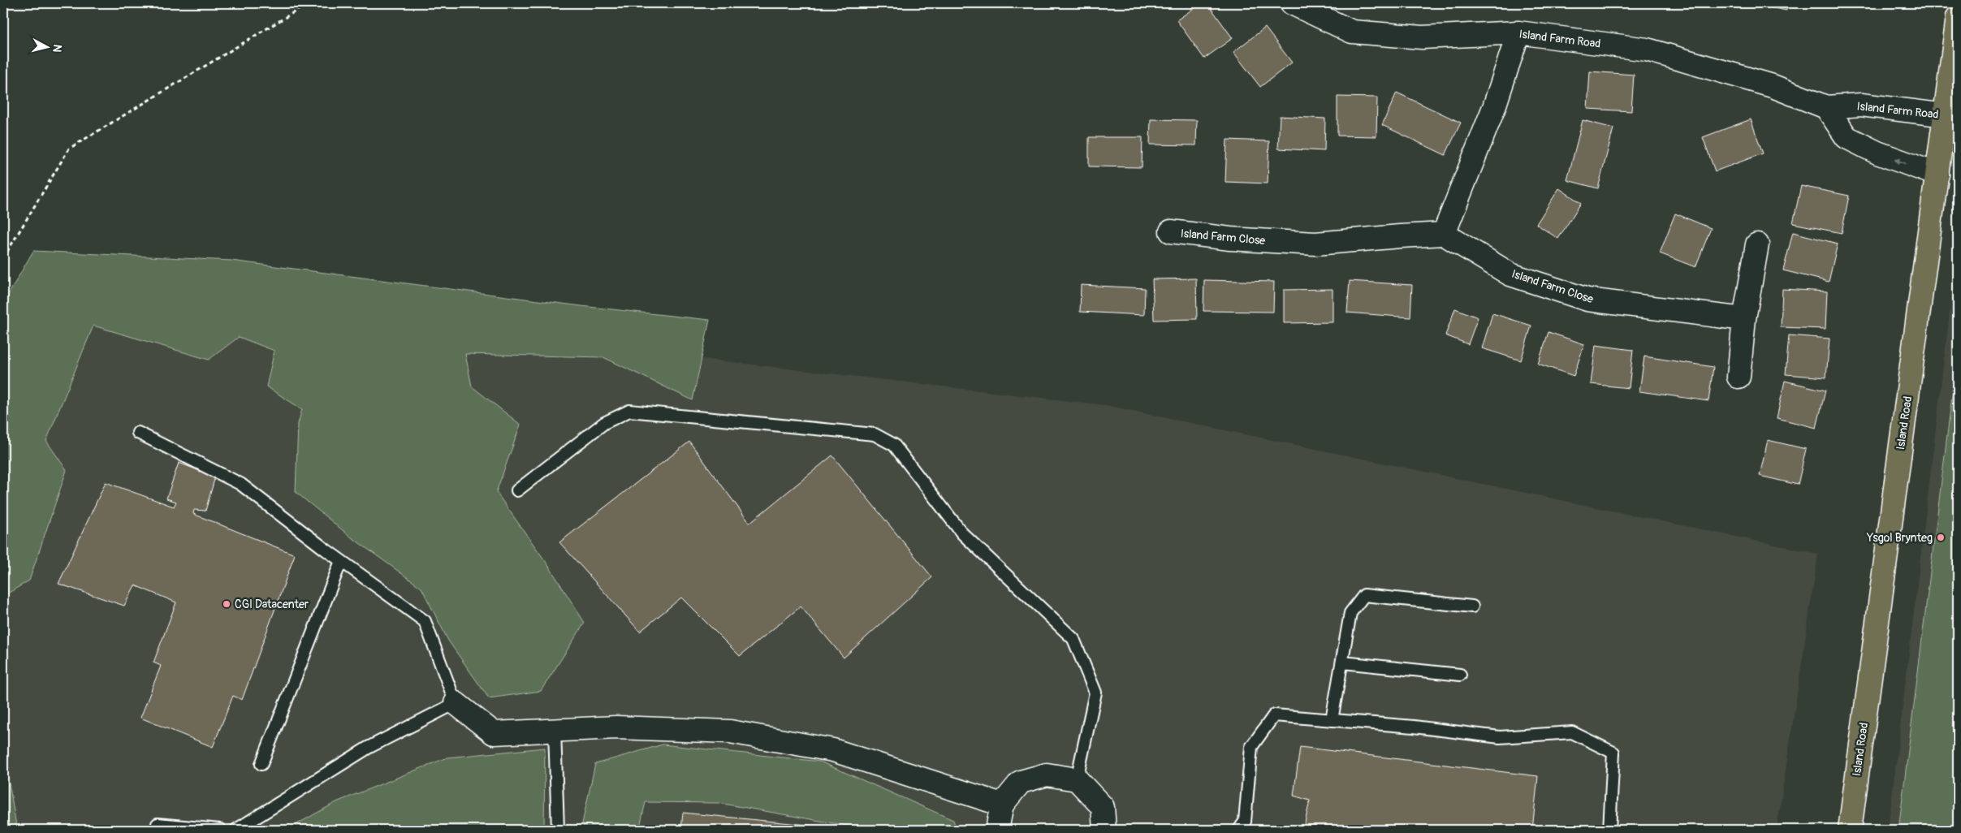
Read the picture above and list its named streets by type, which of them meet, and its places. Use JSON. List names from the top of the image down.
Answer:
{
  "streets": {
    "main road": ["Island Road"],
    "street": ["Island Farm Road", "Island Farm Close"]
  },
  "crossings": [
    ["Island Farm Road", "Island Road"]
  ],
  "places": ["Ysgol Brynteg", "CGI Datacenter"],
  "north": "right"
}
